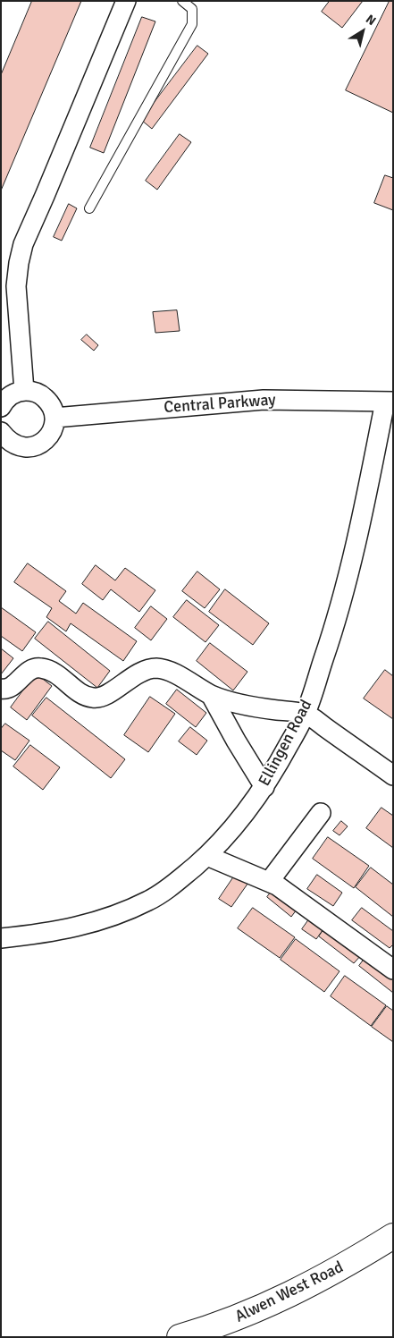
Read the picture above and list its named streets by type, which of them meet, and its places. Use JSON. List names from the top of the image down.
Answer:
{
  "streets": {
    "street": ["Central Parkway", "Ellingen Road", "Alwen West Road"]
  },
  "crossings": [
    ["Central Parkway", "Ellingen Road"]
  ],
  "north": "top right"
}
